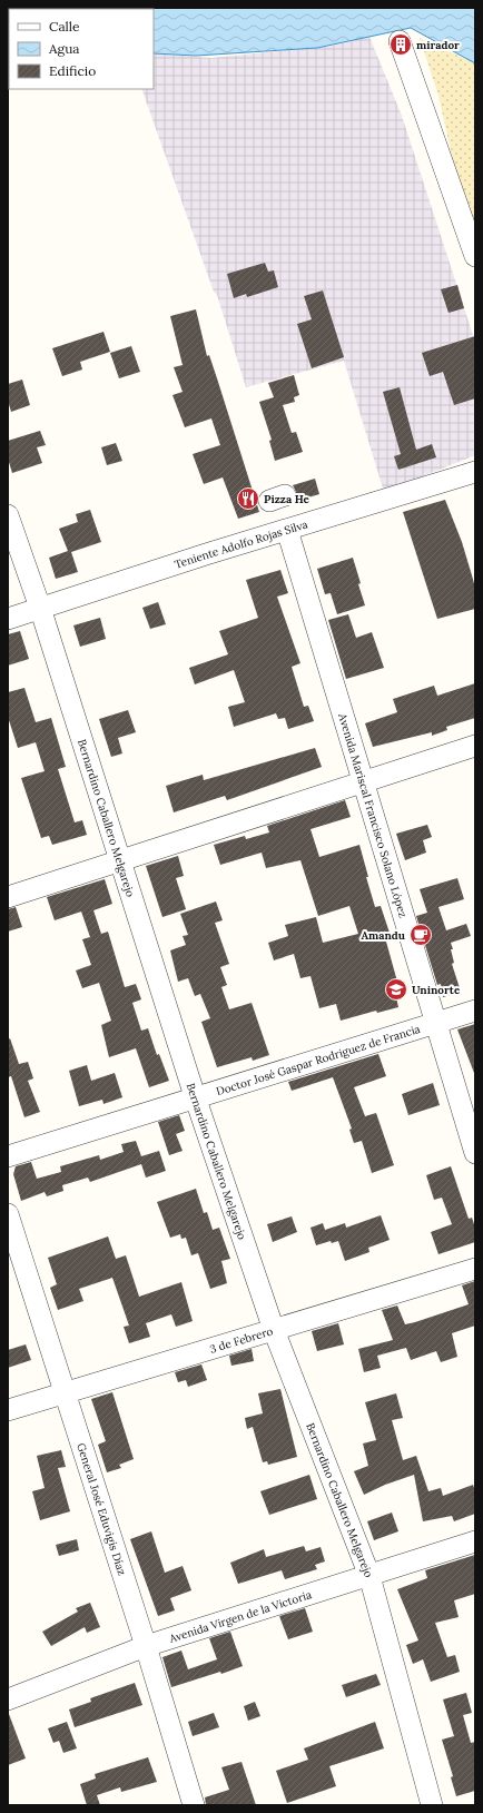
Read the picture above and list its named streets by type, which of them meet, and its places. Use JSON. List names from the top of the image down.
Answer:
{
  "streets": {
    "street": [
      "Teniente Adolfo Rojas Silva",
      "Avenida Mariscal Francisco Solano López",
      "Bernardino Caballero Melgarejo",
      "Doctor José Gaspar Rodriguez de Francia",
      "3 de Febrero",
      "General José Eduvigis Díaz",
      "Avenida Virgen de la Victoria"
    ]
  },
  "crossings": [
    ["Teniente Adolfo Rojas Silva", "Avenida Mariscal Francisco Solano López"],
    ["Teniente Adolfo Rojas Silva", "Bernardino Caballero Melgarejo"],
    ["Avenida Mariscal Francisco Solano López", "Doctor José Gaspar Rodriguez de Francia"],
    ["Bernardino Caballero Melgarejo", "Doctor José Gaspar Rodriguez de Francia"],
    ["Bernardino Caballero Melgarejo", "3 de Febrero"],
    ["Bernardino Caballero Melgarejo", "Avenida Virgen de la Victoria"],
    ["3 de Febrero", "General José Eduvigis Díaz"],
    ["General José Eduvigis Díaz", "Avenida Virgen de la Victoria"]
  ],
  "places": {
    "building": ["mirador"],
    "restaurant": ["Pizza He"],
    "cafe": ["Amandu"],
    "school or university": ["Uninorte"]
  },
  "legend": ["Calle", "Agua", "Edificio"]
}
